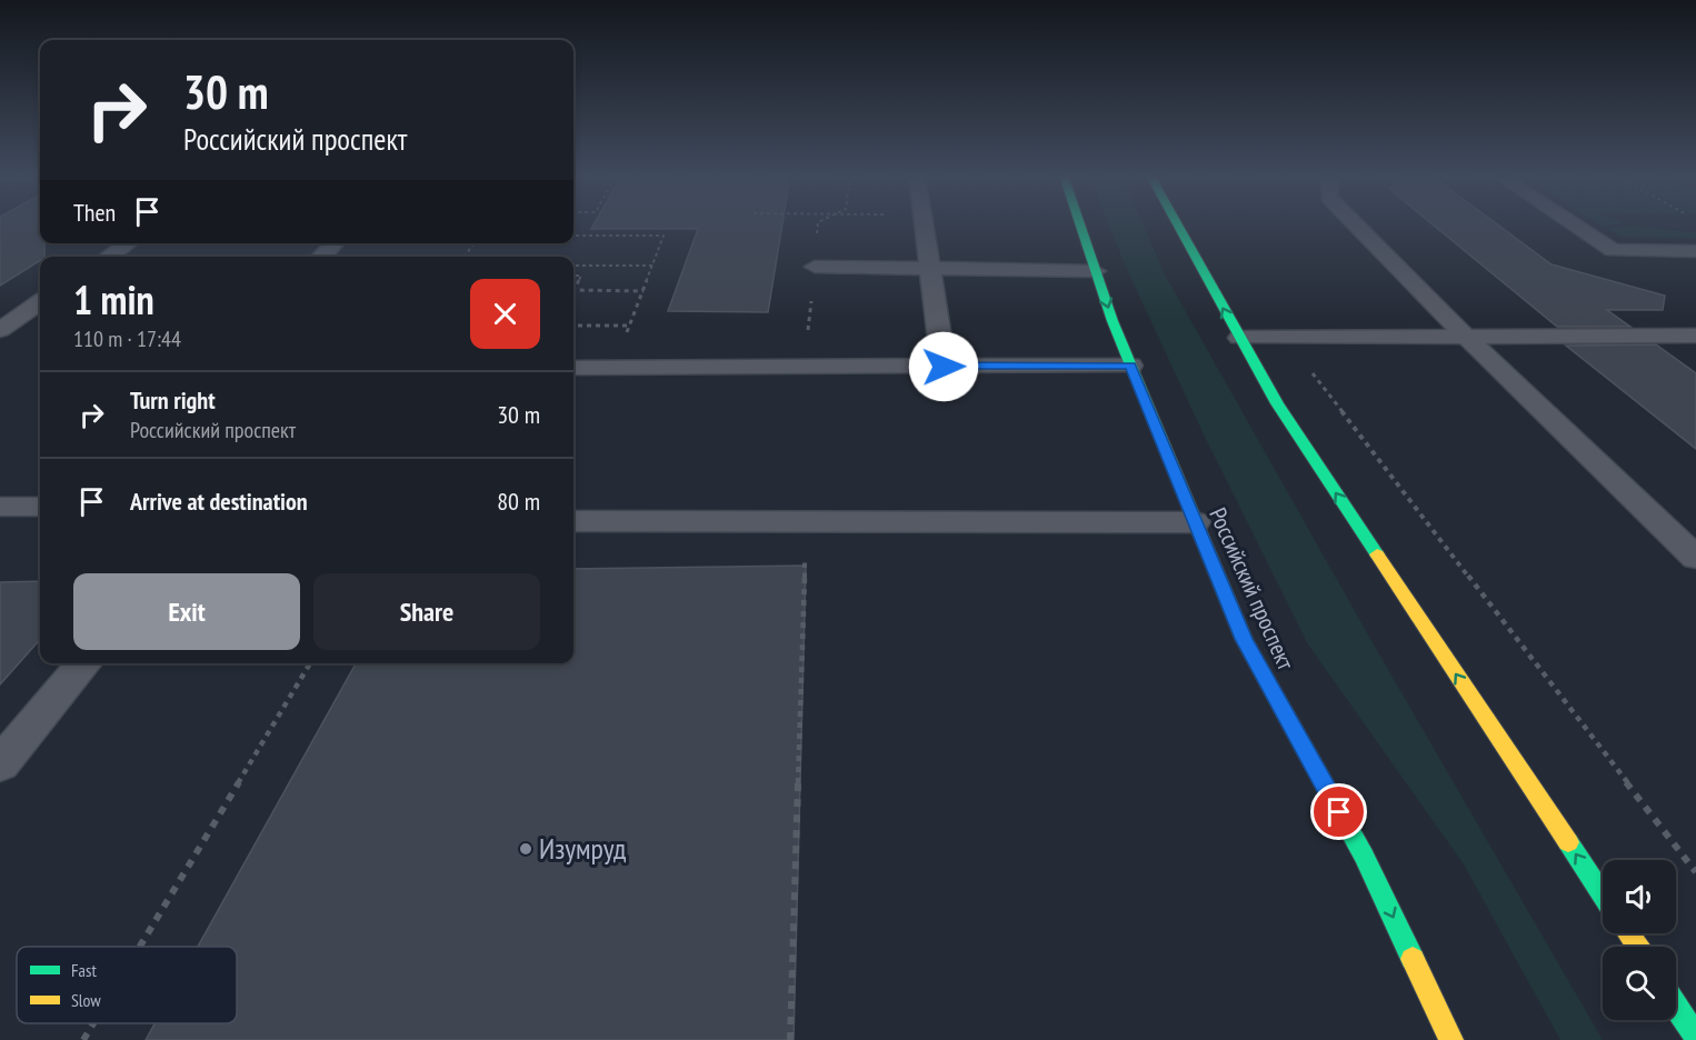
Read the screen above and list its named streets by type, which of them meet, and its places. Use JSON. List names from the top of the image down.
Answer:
{
  "streets": {
    "main road": ["Российский проспект"]
  },
  "one_way": ["Российский проспект"],
  "places": ["Изумруд"],
  "legend": ["Fast", "Slow"],
  "page": {
    "turn": ["30 m", "Российский проспект"],
    "then": "Then",
    "heading": ["1 min", "110 m · 17:44"],
    "list": [
      {
        "name": "Turn right",
        "note": "Российский проспект",
        "value": "30 m"
      },
      {
        "name": "Arrive at destination",
        "value": "80 m"
      }
    ],
    "buttons": ["Exit", "Share"]
  }
}
